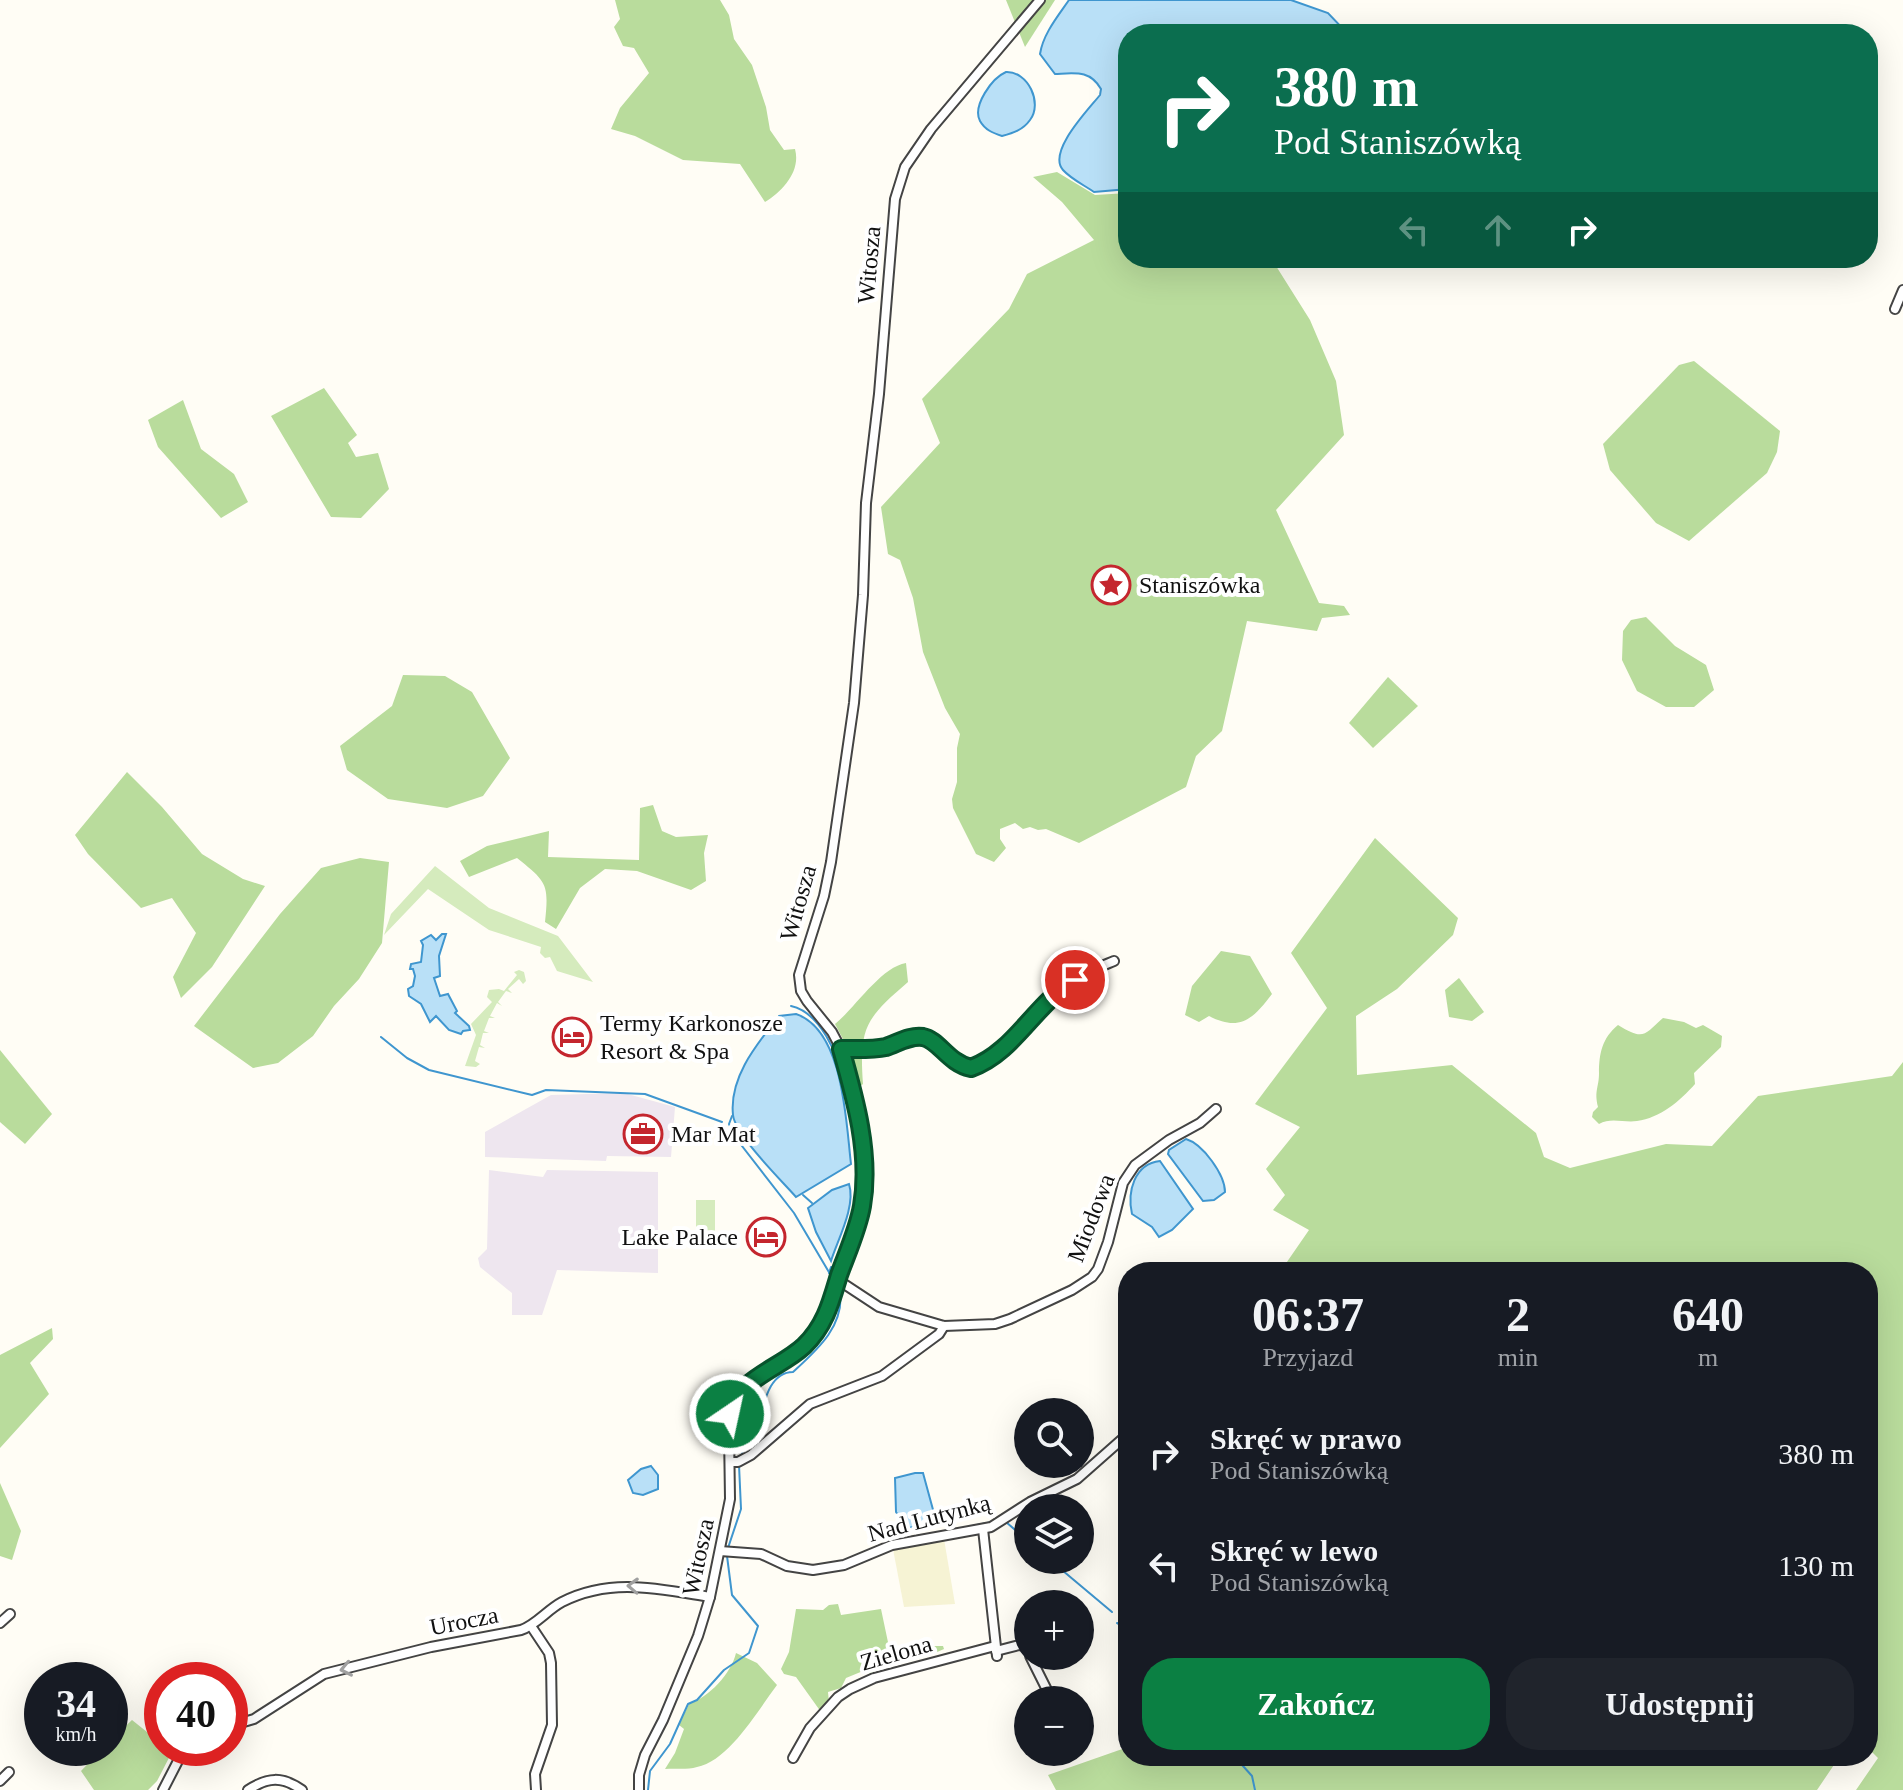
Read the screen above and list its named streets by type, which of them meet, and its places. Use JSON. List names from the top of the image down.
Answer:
{
  "streets": {
    "street": [
      "Witosza",
      "Miodowa",
      "Nad Lutynką",
      "Urocza",
      "Zielona"
    ]
  },
  "crossings": [
    ["Witosza", "Miodowa"],
    ["Witosza", "Nad Lutynką"],
    ["Witosza", "Urocza"]
  ],
  "one_way": ["Urocza"],
  "places": {
    "place": ["Staniszówka"],
    "hotel": ["Termy Karkonosze Resort & Spa", "Lake Palace"],
    "office": ["Mar Mat"]
  },
  "page": {
    "turn": ["380 m", "Pod Staniszówką"],
    "eta": [
      "06:37",
      "Przyjazd",
      "2",
      "min",
      "640",
      "m"
    ],
    "map_buttons": ["+", "−"],
    "list": [
      {
        "name": "Skręć w prawo",
        "note": "Pod Staniszówką",
        "value": "380 m"
      },
      {
        "name": "Skręć w lewo",
        "note": "Pod Staniszówką",
        "value": "130 m"
      }
    ],
    "buttons": ["Zakończ", "Udostępnij"],
    "speed": "34 km/h",
    "limit": "40"
  }
}
